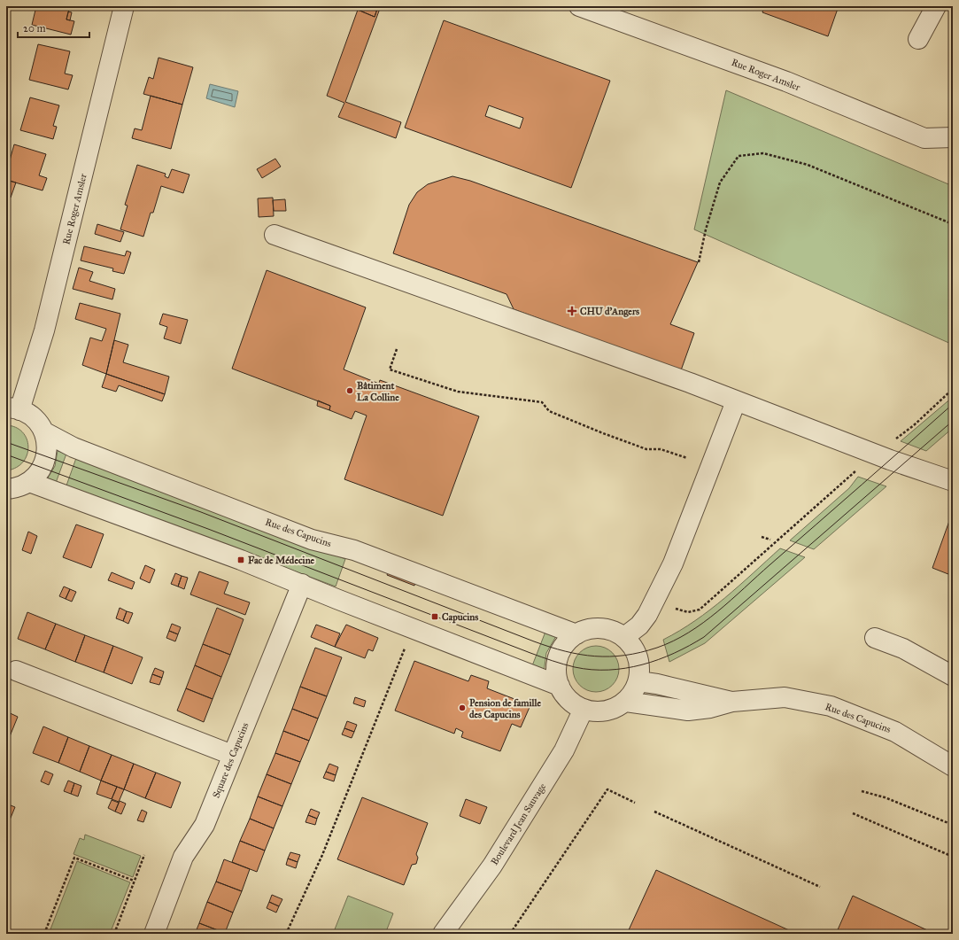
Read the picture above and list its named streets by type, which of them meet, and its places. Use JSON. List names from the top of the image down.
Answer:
{
  "streets": {
    "street": [
      "Rue Roger Amsler",
      "Rue des Capucins",
      "Square des Capucins",
      "Boulevard Jean Sauvage"
    ]
  },
  "crossings": [
    ["Rue Roger Amsler", "Rue des Capucins"],
    ["Rue des Capucins", "Boulevard Jean Sauvage"]
  ],
  "places": {
    "health": ["CHU d'Angers"],
    "other": ["Bâtiment La Colline", "Pension de famille des Capucins"],
    "transit": ["Fac de Médecine", "Capucins"]
  },
  "scale_bar": "20 m"
}
